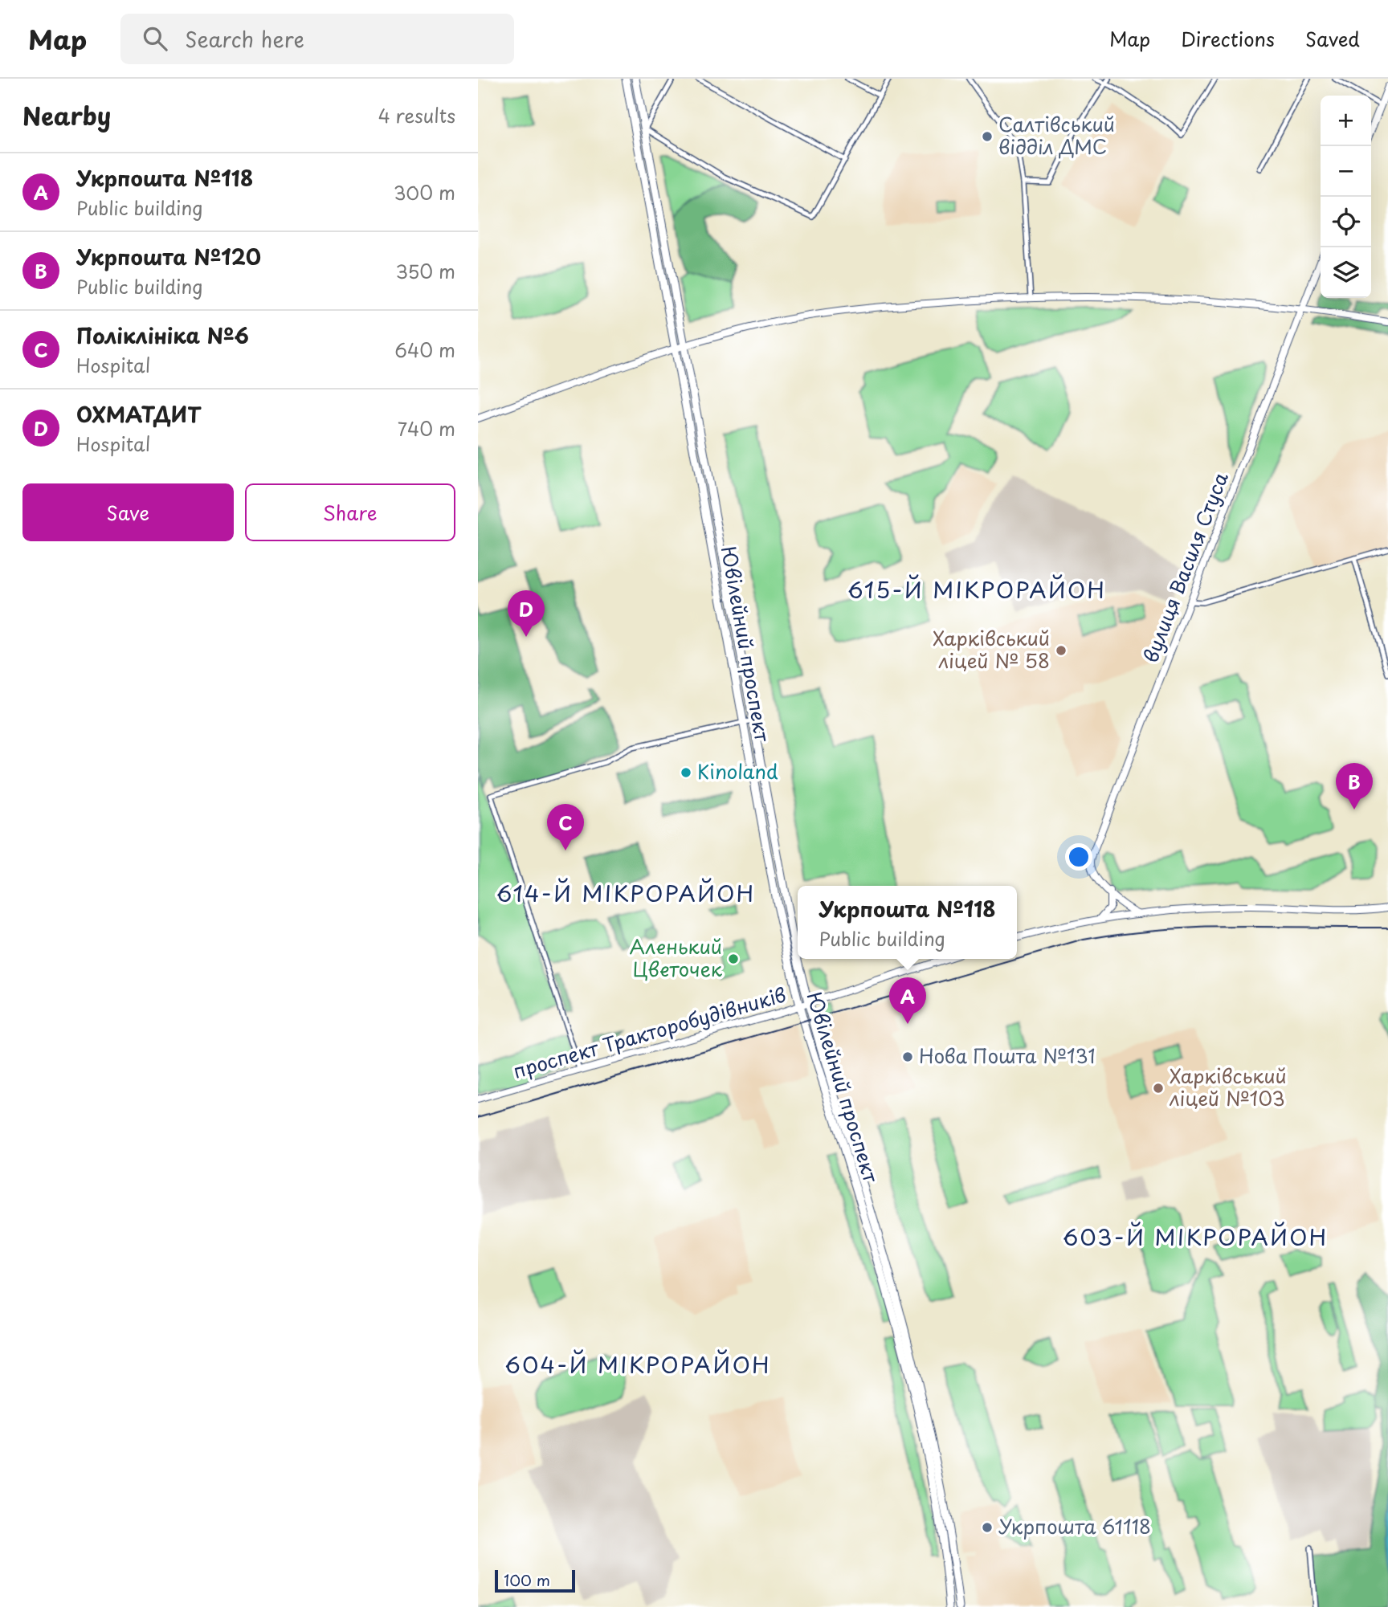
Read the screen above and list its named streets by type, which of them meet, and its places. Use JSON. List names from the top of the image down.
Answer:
{
  "streets": {
    "main road": ["вулиця Василя Стуса", "Ювілейний проспект", "проспект Тракторобудівників"]
  },
  "crossings": [
    ["Ювілейний проспект", "проспект Тракторобудівників"]
  ],
  "districts": [
    "615-Й МІКРОРАЙОН",
    "614-Й МІКРОРАЙОН",
    "603-Й МІКРОРАЙОН",
    "604-Й МІКРОРАЙОН"
  ],
  "places": [
    "Салтівський відділ ДМС",
    "Харківський ліцей № 58",
    "Kinoland",
    "Аленький Цветочек",
    "Нова Пошта №131",
    "Харківський ліцей №103",
    "Укрпошта 61118"
  ],
  "scale_bar": "100 m",
  "page": {
    "header": "Map",
    "search": "Search here",
    "nav": ["Map", "Directions", "Saved"],
    "heading": ["Nearby", "4 results"],
    "map_buttons": ["+", "−"],
    "list": [
      {
        "mark": "A",
        "name": "Укрпошта №118",
        "note": "Public building",
        "value": "300 m"
      },
      {
        "mark": "B",
        "name": "Укрпошта №120",
        "note": "Public building",
        "value": "350 m"
      },
      {
        "mark": "C",
        "name": "Поліклініка №6",
        "note": "Hospital",
        "value": "640 m"
      },
      {
        "mark": "D",
        "name": "ОХМАТДИТ",
        "note": "Hospital",
        "value": "740 m"
      }
    ],
    "buttons": ["Save", "Share"],
    "pins": [
      "D",
      "B",
      "C",
      "A"
    ],
    "popup": ["Укрпошта №118", "Public building"],
    "scale": "100 m"
  }
}
